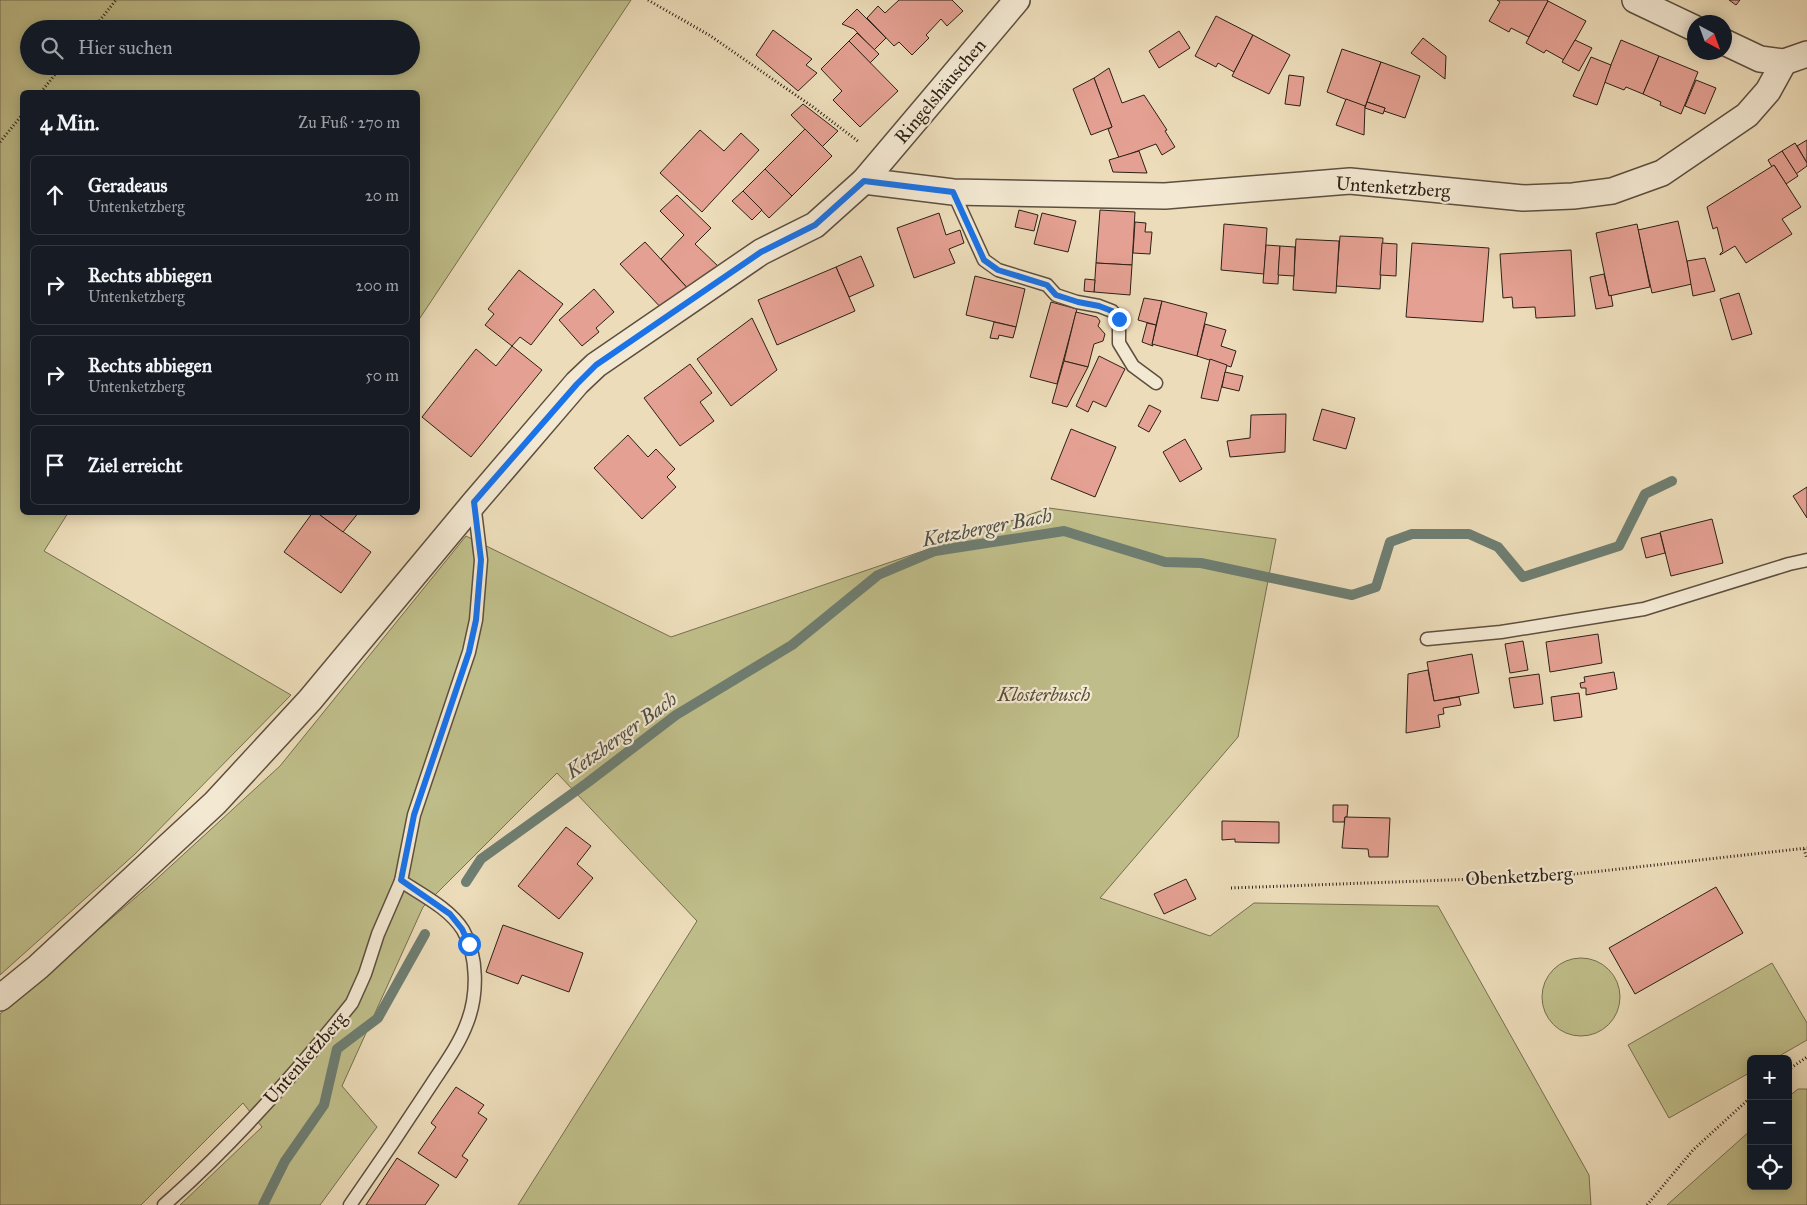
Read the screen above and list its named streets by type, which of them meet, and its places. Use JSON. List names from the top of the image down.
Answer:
{
  "streets": {
    "street": ["Ringelshäuschen", "Untenketzberg"],
    "path": ["Obenketzberg"]
  },
  "crossings": [
    ["Ringelshäuschen", "Untenketzberg"]
  ],
  "water": ["Ketzberger Bach"],
  "parks": ["Klosterbusch"],
  "north": "bottom right",
  "page": {
    "search": "Hier suchen",
    "heading": ["4 Min.", "Zu Fuß · 270 m"],
    "list": [
      ["Geradeaus", "Untenketzberg", "20 m"],
      ["Rechts abbiegen", "Untenketzberg", "200 m"],
      ["Rechts abbiegen", "Untenketzberg", "50 m"],
      "Ziel erreicht"
    ],
    "map_buttons": ["+", "−"]
  }
}
